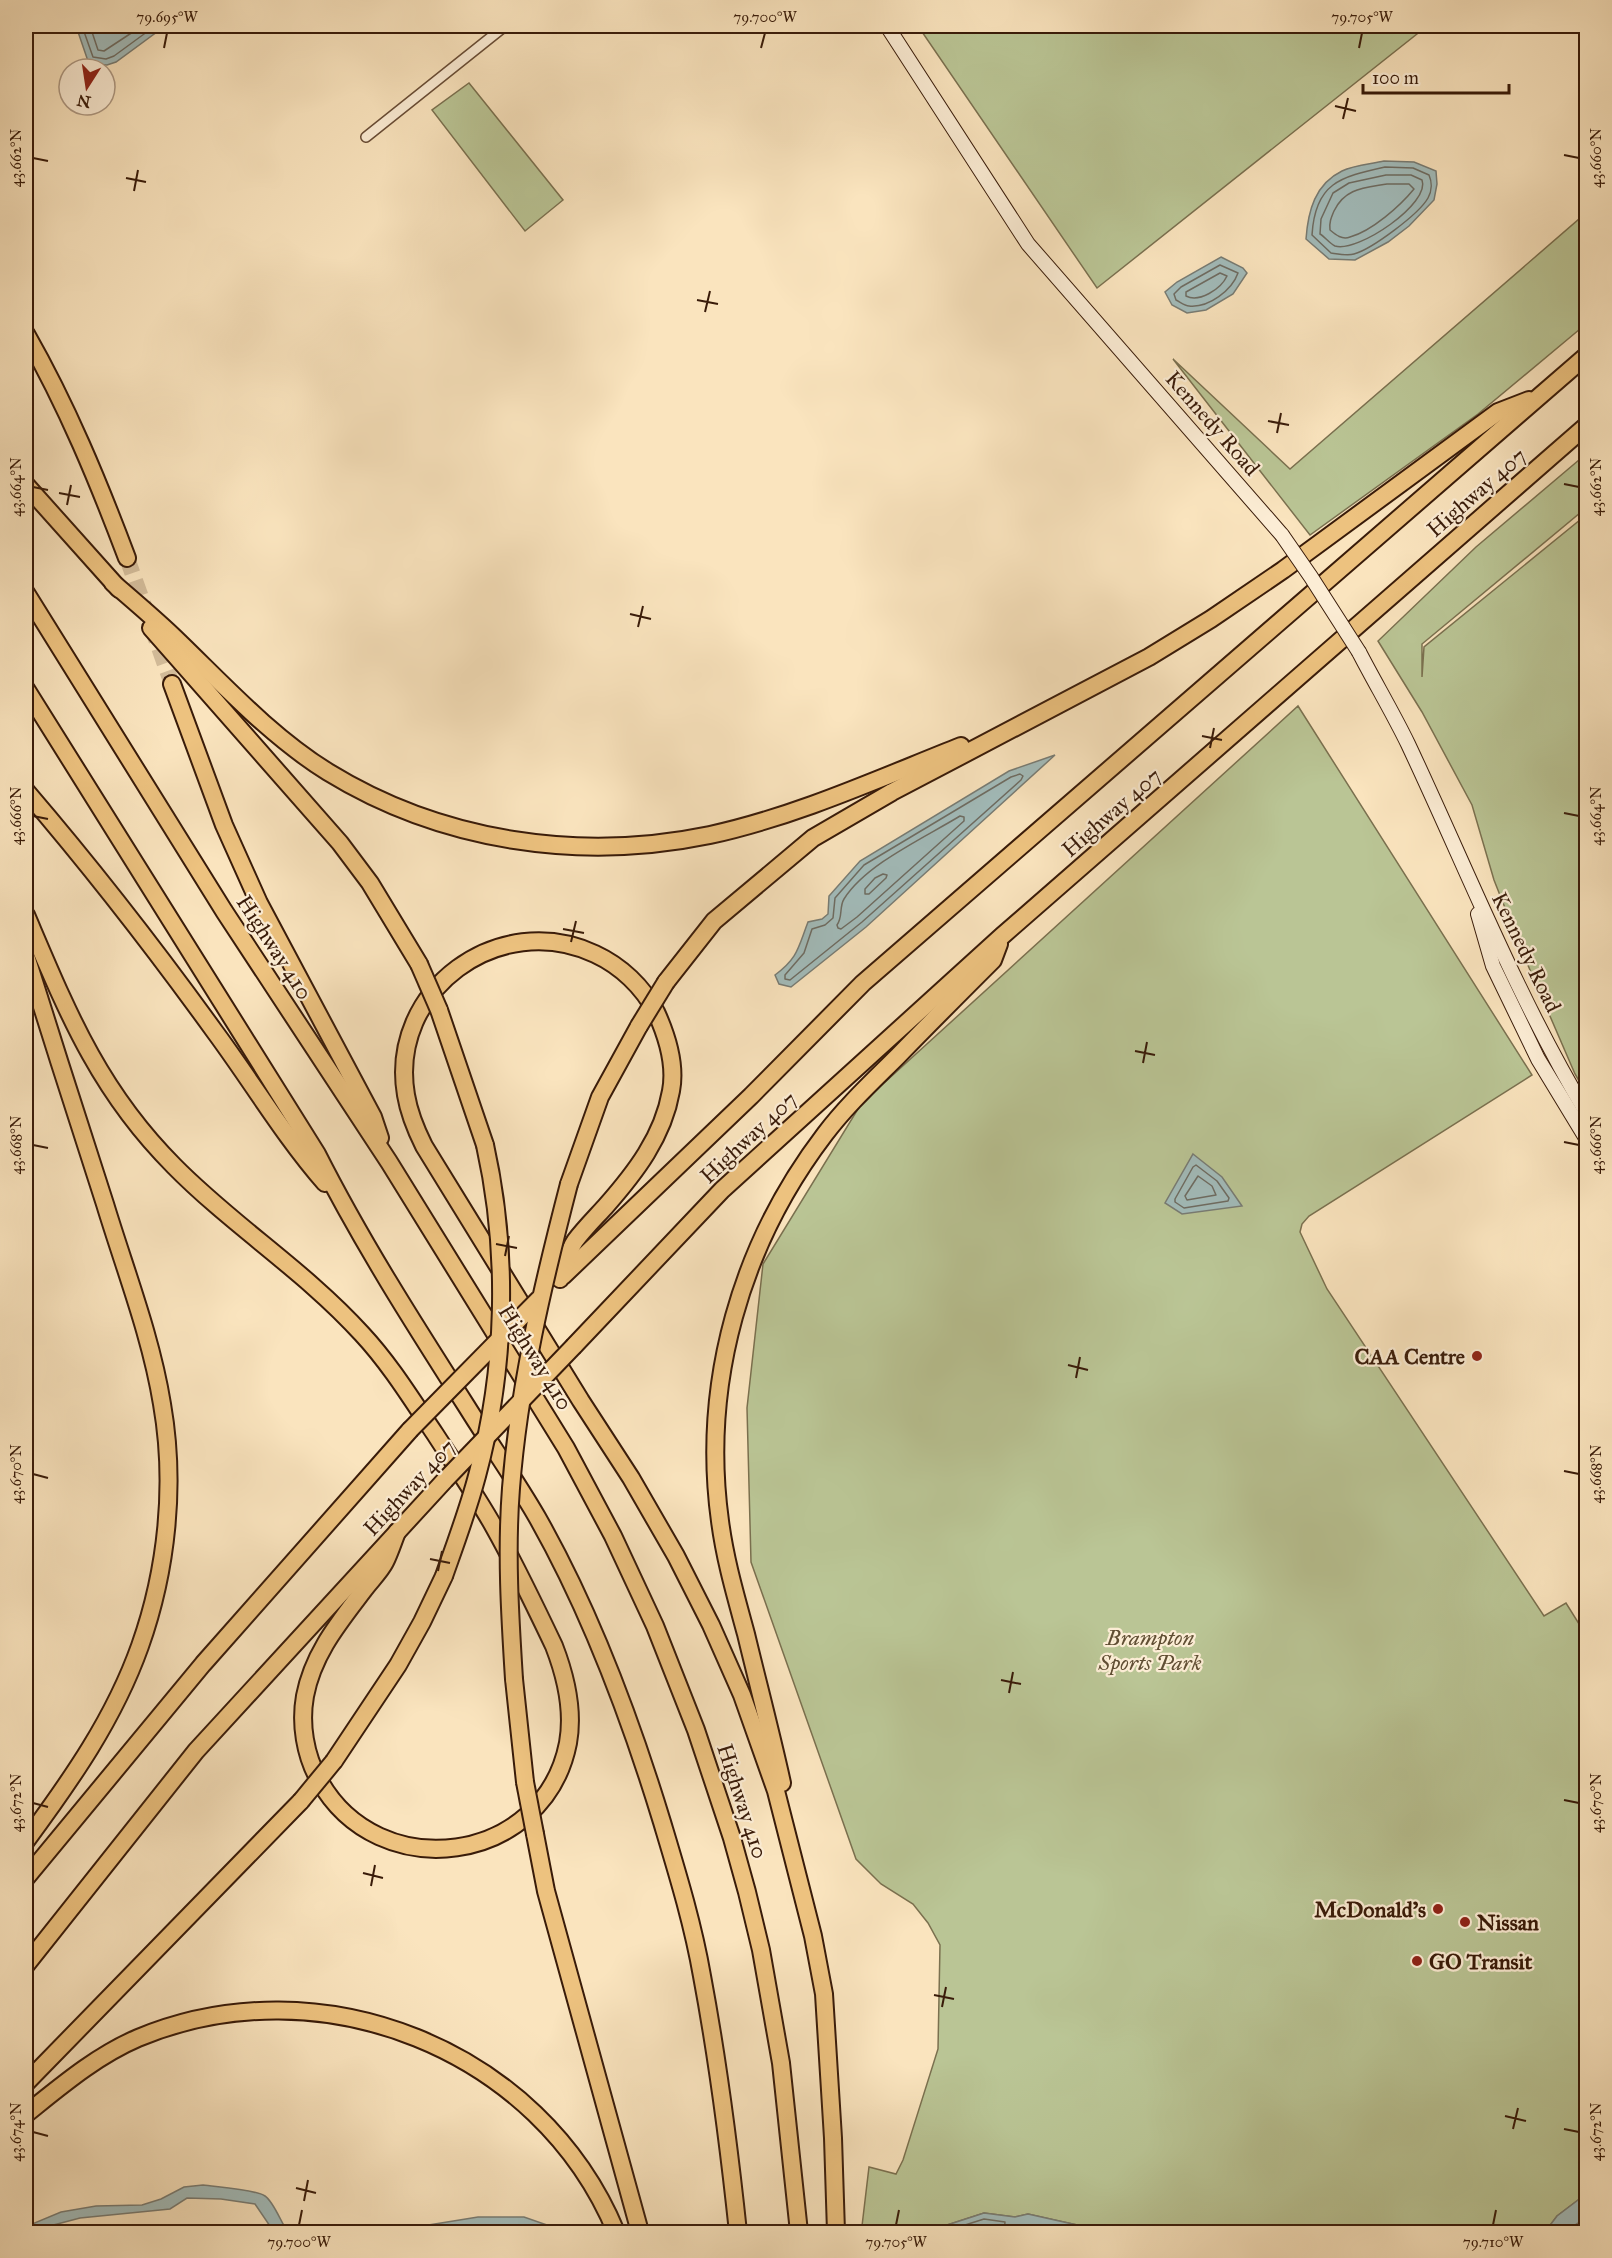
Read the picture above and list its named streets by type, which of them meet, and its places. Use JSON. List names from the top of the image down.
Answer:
{
  "streets": {
    "highway": ["Highway 407", "Highway 410"],
    "main road": ["Kennedy Road"]
  },
  "parks": ["Brampton Sports Park"],
  "places": [
    "CAA Centre",
    "McDonald's",
    "Nissan",
    "GO Transit"
  ],
  "scale_bar": "100 m",
  "north": "bottom",
  "coordinates": [
    "79.695°W",
    "79.700°W",
    "79.705°W",
    "43.660°N",
    "43.662°N",
    "43.664°N",
    "43.666°N",
    "43.668°N",
    "43.670°N",
    "43.672°N",
    "43.674°N",
    "79.710°W"
  ]
}
